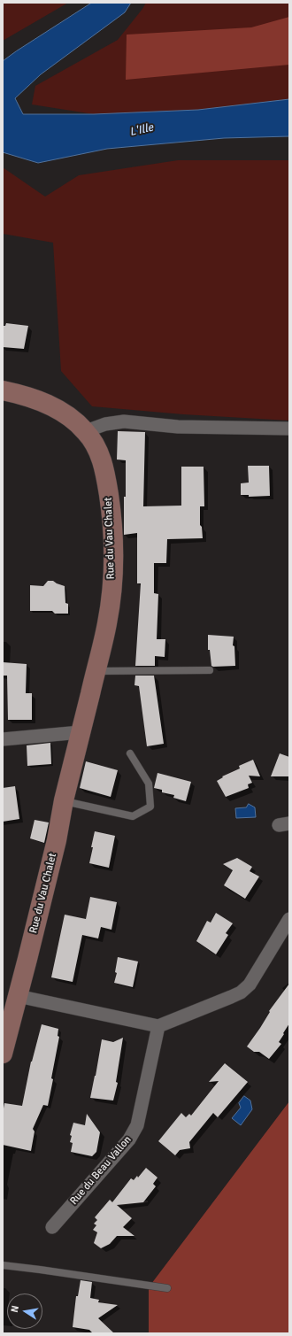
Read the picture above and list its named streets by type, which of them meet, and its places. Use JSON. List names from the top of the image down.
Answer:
{
  "streets": {
    "street": ["Rue du Vau Chalet", "Rue du Beau Vallon"]
  },
  "water": ["L'Ille"],
  "north": "left"
}
